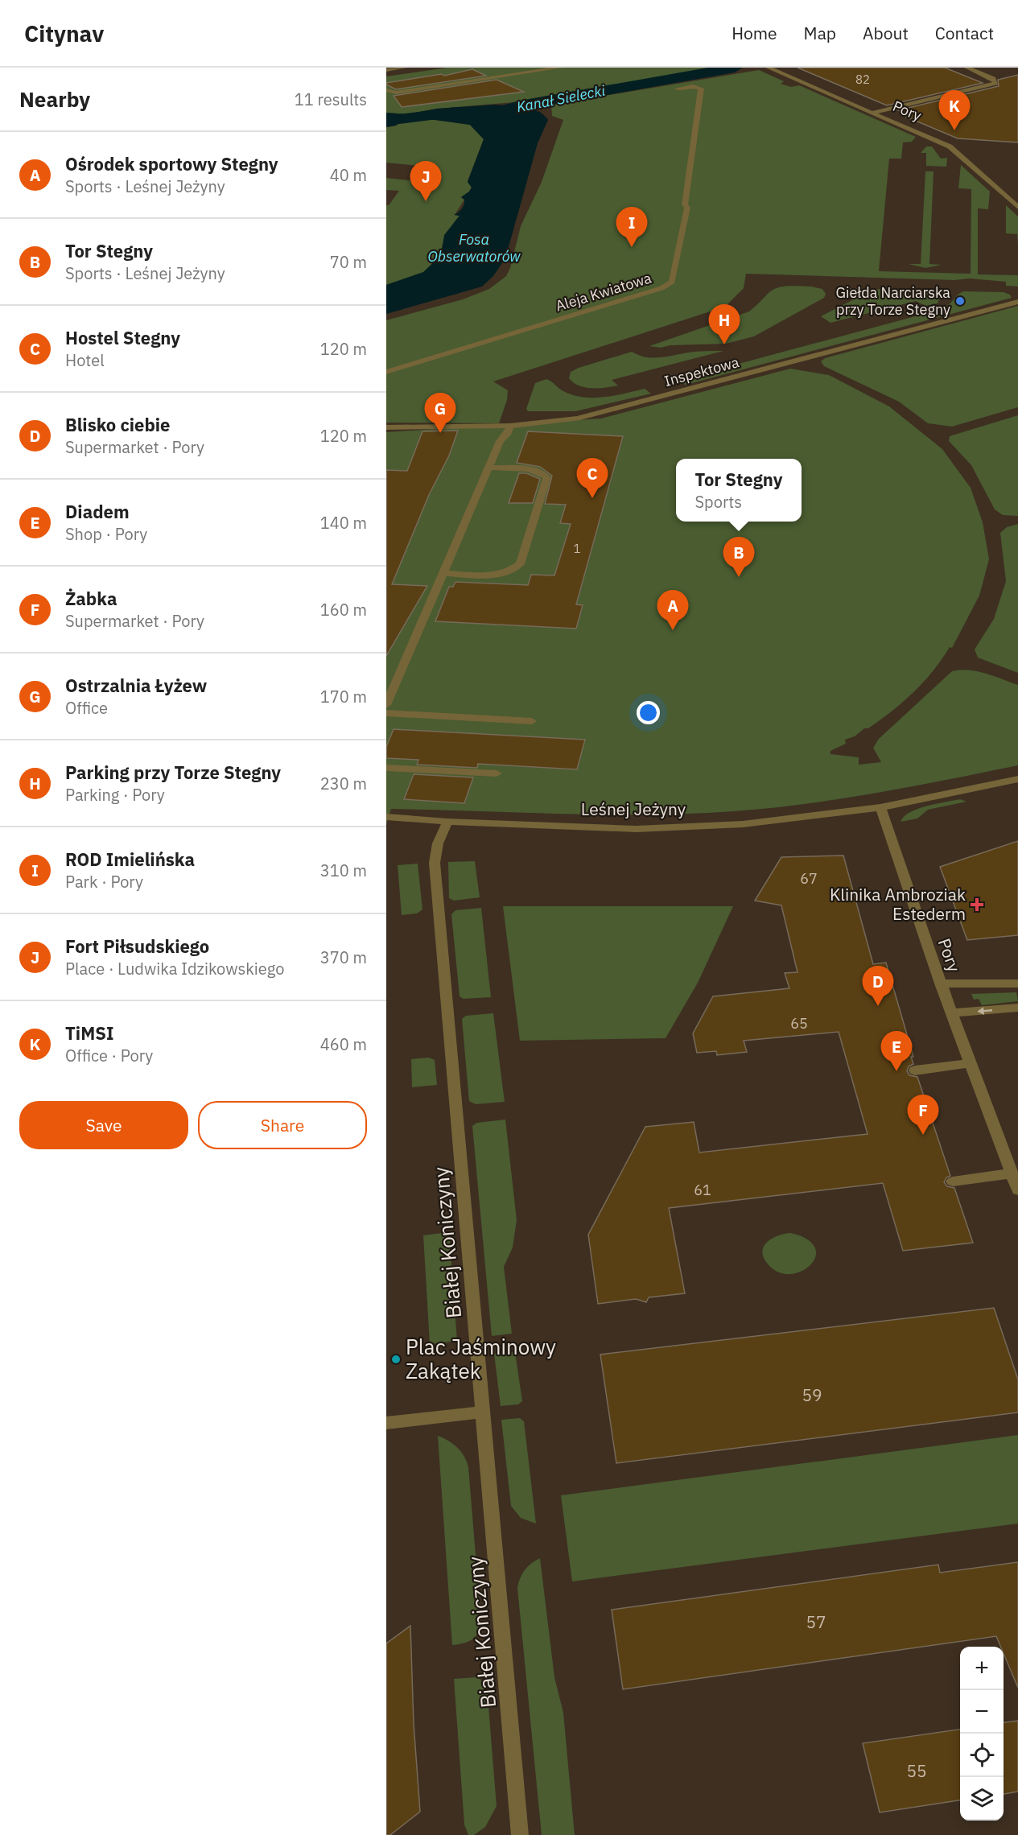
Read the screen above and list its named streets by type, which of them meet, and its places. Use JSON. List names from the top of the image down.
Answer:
{
  "streets": {
    "street": [
      "Pory",
      "Aleja Kwiatowa",
      "Inspektowa",
      "Leśnej Jeżyny",
      "Białej Koniczyny"
    ]
  },
  "crossings": [
    ["Pory", "Leśnej Jeżyny"],
    ["Leśnej Jeżyny", "Białej Koniczyny"]
  ],
  "water": ["Kanał Sielecki", "Fosa Obserwatorów"],
  "places": {
    "other": ["Giełda Narciarska przy Torze Stegny", "Plac Jaśminowy Zakątek"],
    "health": ["Klinika Ambroziak Estederm"]
  },
  "house_numbers": [
    "82",
    "1",
    "67",
    "65",
    "61",
    "59",
    "57",
    "55"
  ],
  "page": {
    "header": "Citynav",
    "nav": [
      "Home",
      "Map",
      "About",
      "Contact"
    ],
    "heading": ["Nearby", "11 results"],
    "pins": [
      "K",
      "J",
      "I",
      "H",
      "G",
      "C",
      "B",
      "A",
      "D",
      "E",
      "F"
    ],
    "list": [
      {
        "mark": "A",
        "name": "Ośrodek sportowy Stegny",
        "note": "Sports · Leśnej Jeżyny",
        "value": "40 m"
      },
      {
        "mark": "B",
        "name": "Tor Stegny",
        "note": "Sports · Leśnej Jeżyny",
        "value": "70 m"
      },
      {
        "mark": "C",
        "name": "Hostel Stegny",
        "note": "Hotel",
        "value": "120 m"
      },
      {
        "mark": "D",
        "name": "Blisko ciebie",
        "note": "Supermarket · Pory",
        "value": "120 m"
      },
      {
        "mark": "E",
        "name": "Diadem",
        "note": "Shop · Pory",
        "value": "140 m"
      },
      {
        "mark": "F",
        "name": "Żabka",
        "note": "Supermarket · Pory",
        "value": "160 m"
      },
      {
        "mark": "G",
        "name": "Ostrzalnia Łyżew",
        "note": "Office",
        "value": "170 m"
      },
      {
        "mark": "H",
        "name": "Parking przy Torze Stegny",
        "note": "Parking · Pory",
        "value": "230 m"
      },
      {
        "mark": "I",
        "name": "ROD Imielińska",
        "note": "Park · Pory",
        "value": "310 m"
      },
      {
        "mark": "J",
        "name": "Fort Piłsudskiego",
        "note": "Place · Ludwika Idzikowskiego",
        "value": "370 m"
      },
      {
        "mark": "K",
        "name": "TiMSI",
        "note": "Office · Pory",
        "value": "460 m"
      }
    ],
    "popup": ["Tor Stegny", "Sports"],
    "buttons": ["Save", "Share"],
    "map_buttons": ["+", "−"]
  }
}
